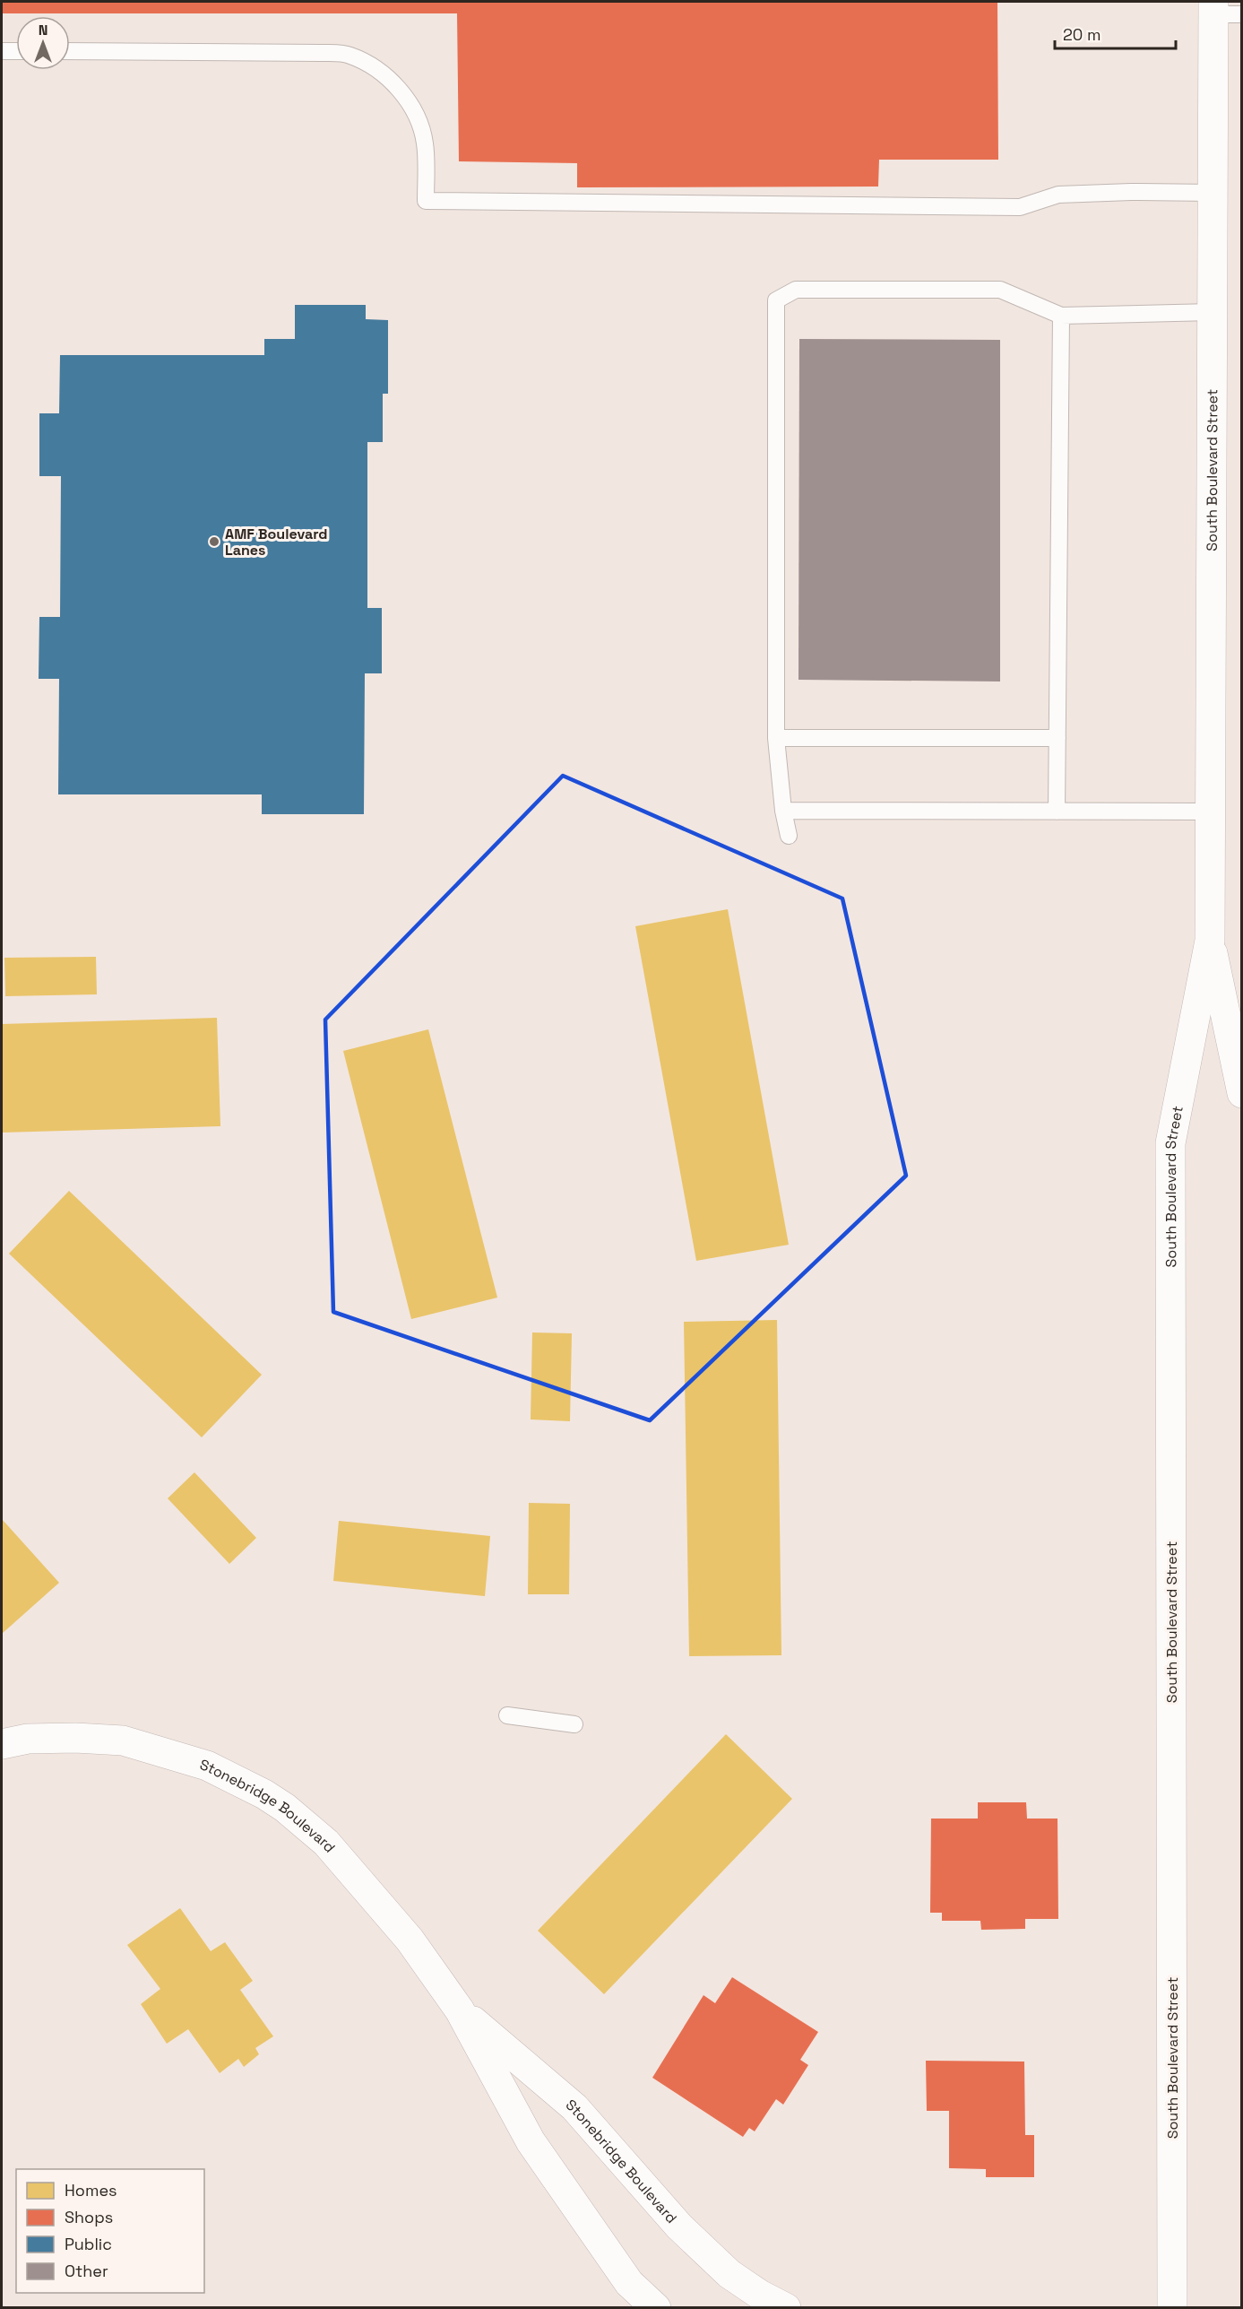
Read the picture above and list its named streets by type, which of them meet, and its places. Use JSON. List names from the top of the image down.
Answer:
{
  "streets": {
    "main road": ["South Boulevard Street", "Stonebridge Boulevard"]
  },
  "places": ["AMF Boulevard Lanes"],
  "legend": [
    "Homes",
    "Shops",
    "Public",
    "Other"
  ],
  "scale_bar": "20 m",
  "north": "top"
}
